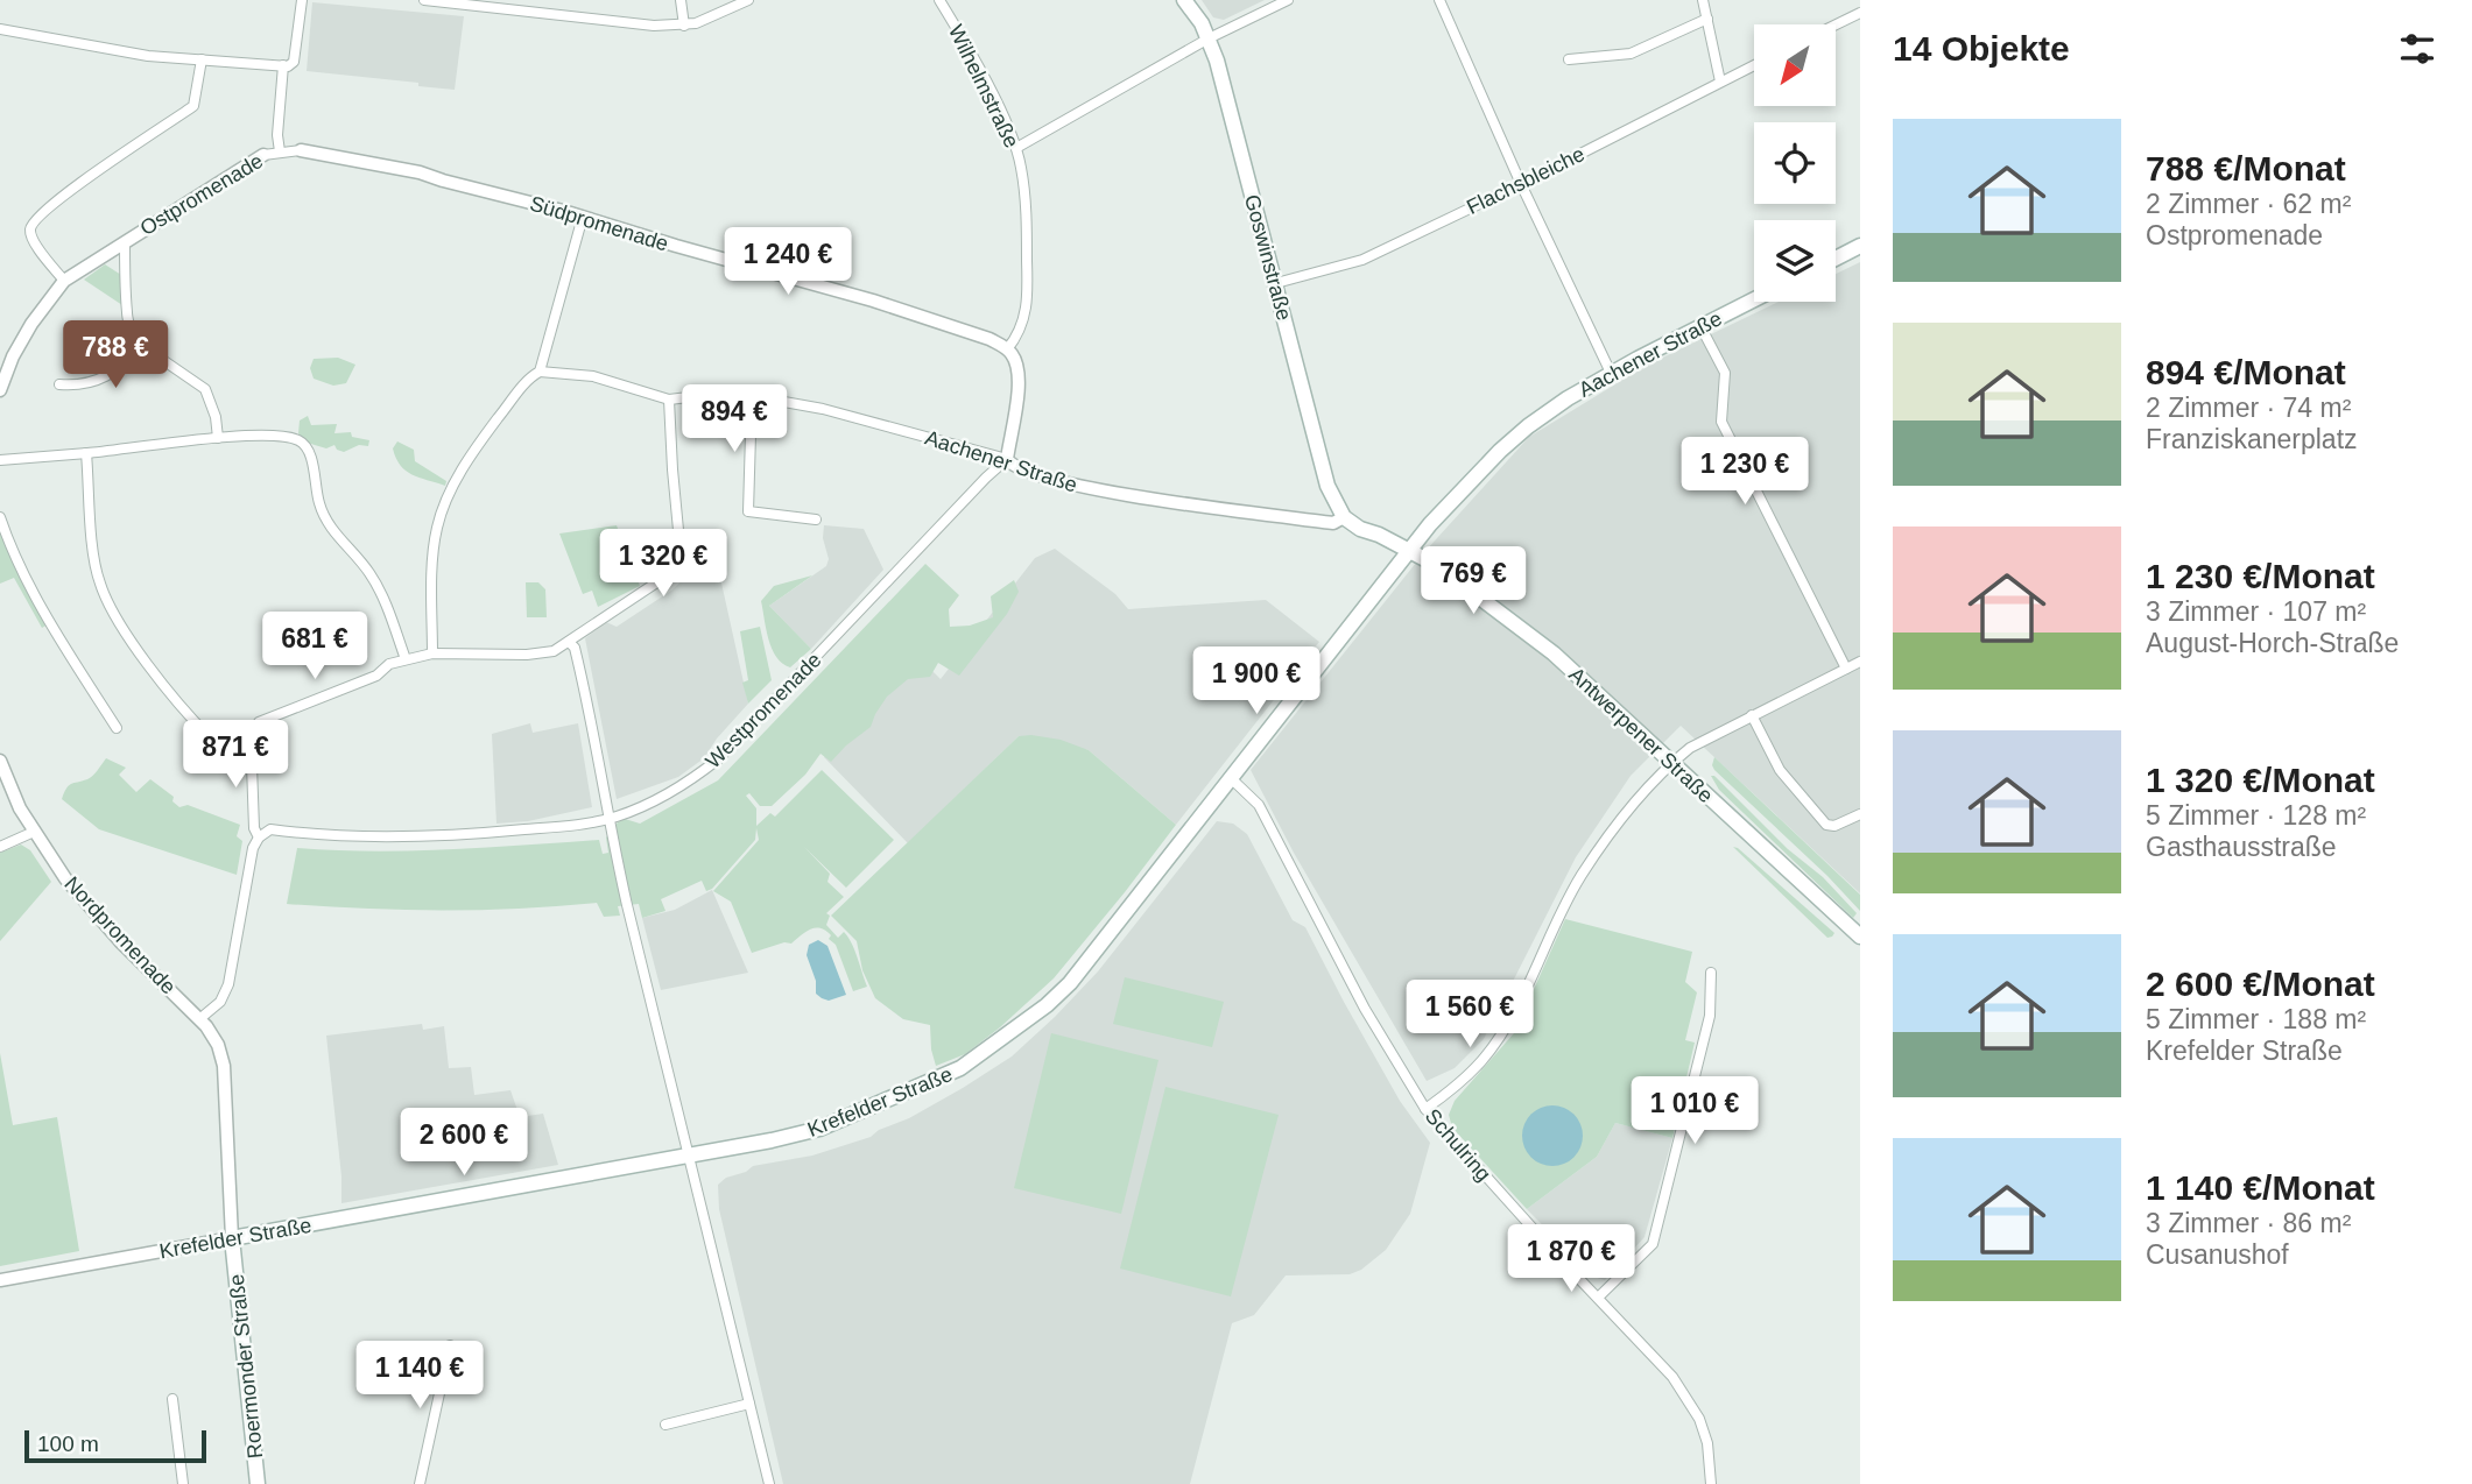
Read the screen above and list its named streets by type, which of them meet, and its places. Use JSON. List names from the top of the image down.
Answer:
{
  "streets": {
    "main road": [
      "Goswinstraße",
      "Aachener Straße",
      "Antwerpener Straße",
      "Krefelder Straße",
      "Roermonder Straße"
    ],
    "street": [
      "Wilhelmstraße",
      "Flachsbleiche",
      "Ostpromenade",
      "Südpromenade",
      "Westpromenade",
      "Nordpromenade",
      "Schulring"
    ]
  },
  "crossings": [
    ["Wilhelmstraße", "Südpromenade"],
    ["Flachsbleiche", "Goswinstraße"],
    ["Ostpromenade", "Südpromenade"],
    ["Goswinstraße", "Aachener Straße"],
    ["Aachener Straße", "Westpromenade"],
    ["Aachener Straße", "Krefelder Straße"],
    ["Antwerpener Straße", "Krefelder Straße"],
    ["Nordpromenade", "Roermonder Straße"],
    ["Krefelder Straße", "Schulring"],
    ["Krefelder Straße", "Roermonder Straße"]
  ],
  "scale_bar": "100 m",
  "north": "bottom left",
  "page": {
    "heading": "14 Objekte",
    "list": [
      {
        "name": "788 €/Monat",
        "note": "2 Zimmer · 62 m² · Ostpromenade"
      },
      {
        "name": "894 €/Monat",
        "note": "2 Zimmer · 74 m² · Franziskanerplatz"
      },
      {
        "name": "1 230 €/Monat",
        "note": "3 Zimmer · 107 m² · August-Horch-Straße"
      },
      {
        "name": "1 320 €/Monat",
        "note": "5 Zimmer · 128 m² · Gasthausstraße"
      },
      {
        "name": "2 600 €/Monat",
        "note": "5 Zimmer · 188 m² · Krefelder Straße"
      },
      {
        "name": "1 140 €/Monat",
        "note": "3 Zimmer · 86 m² · Cusanushof"
      }
    ],
    "price": [
      "1 240 €",
      "788 €",
      "894 €",
      "1 230 €",
      "1 320 €",
      "769 €",
      "681 €",
      "1 900 €",
      "871 €",
      "1 560 €",
      "1 010 €",
      "2 600 €",
      "1 870 €",
      "1 140 €"
    ],
    "scale": "100 m"
  }
}
